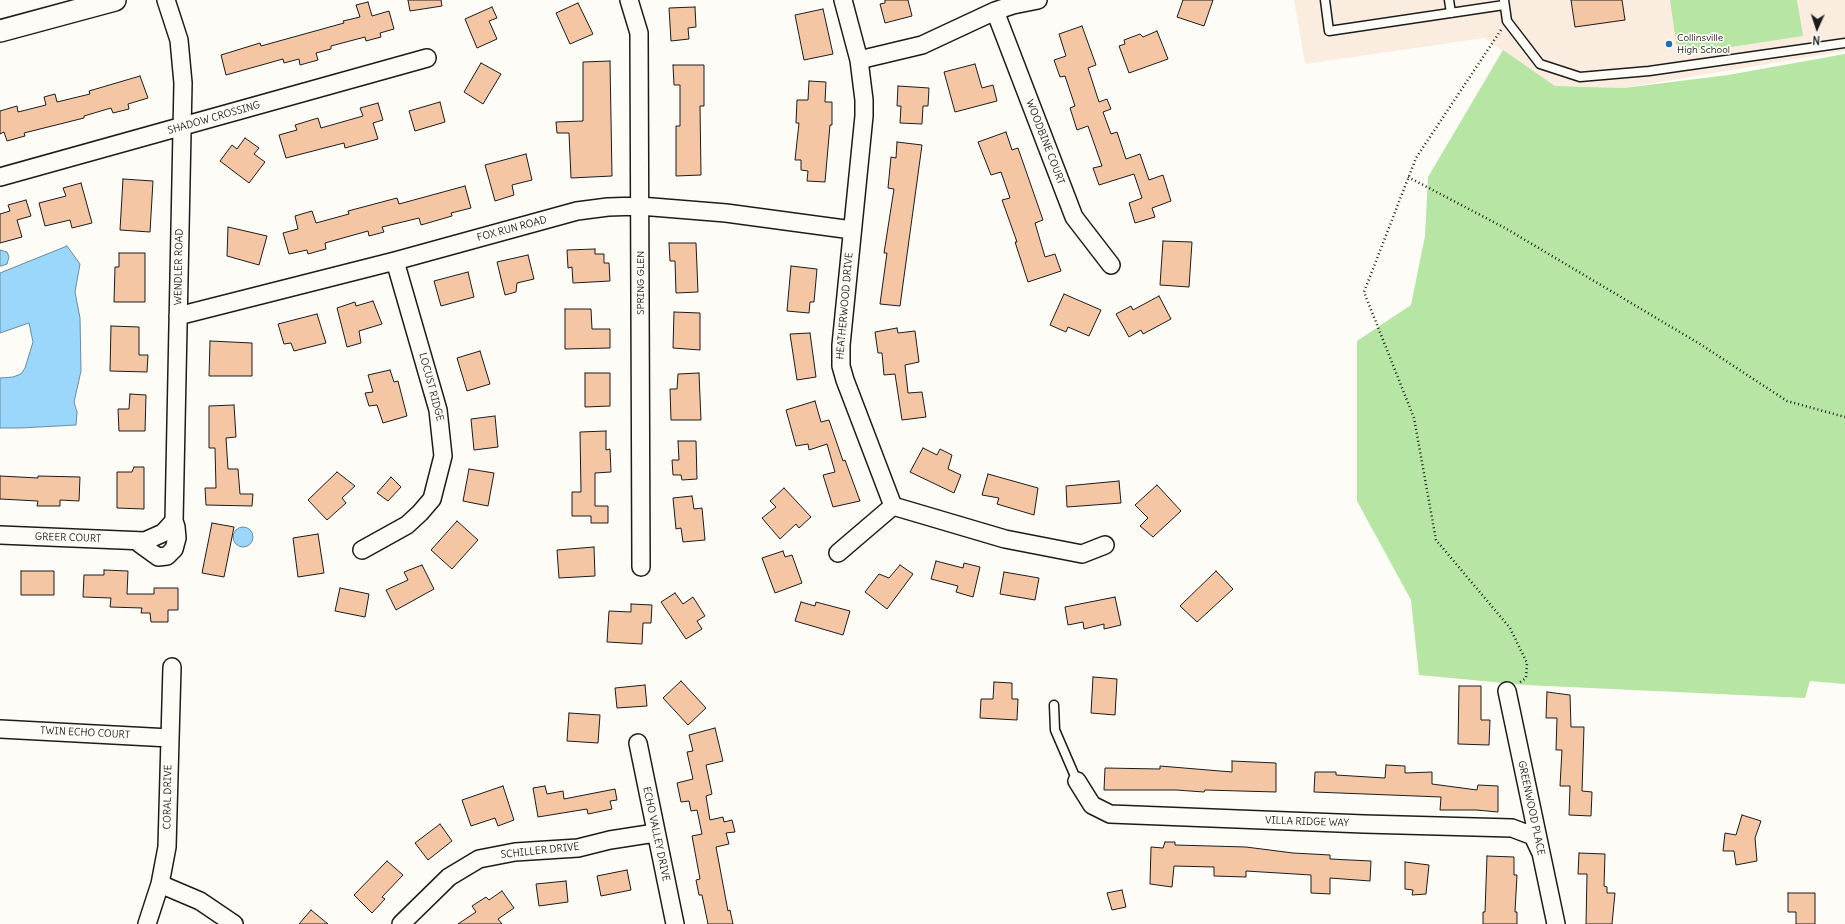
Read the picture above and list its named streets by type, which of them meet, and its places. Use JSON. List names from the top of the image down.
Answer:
{
  "streets": {
    "street": [
      "SHADOW CROSSING",
      "WOODBINE COURT",
      "FOX RUN ROAD",
      "WENDLER ROAD",
      "SPRING GLEN",
      "HEATHERWOOD DRIVE",
      "LOCUST RIDGE",
      "GREER COURT",
      "TWIN ECHO COURT",
      "CORAL DRIVE",
      "GREENWOOD PLACE",
      "VILLA RIDGE WAY",
      "ECHO VALLEY DRIVE",
      "SCHILLER DRIVE"
    ]
  },
  "crossings": [
    ["SHADOW CROSSING", "WENDLER ROAD"],
    ["FOX RUN ROAD", "WENDLER ROAD"],
    ["FOX RUN ROAD", "SPRING GLEN"],
    ["FOX RUN ROAD", "HEATHERWOOD DRIVE"],
    ["FOX RUN ROAD", "LOCUST RIDGE"],
    ["WENDLER ROAD", "GREER COURT"],
    ["TWIN ECHO COURT", "CORAL DRIVE"],
    ["GREENWOOD PLACE", "VILLA RIDGE WAY"],
    ["ECHO VALLEY DRIVE", "SCHILLER DRIVE"]
  ],
  "places": ["Collinsville High School"],
  "north": "bottom"
}
